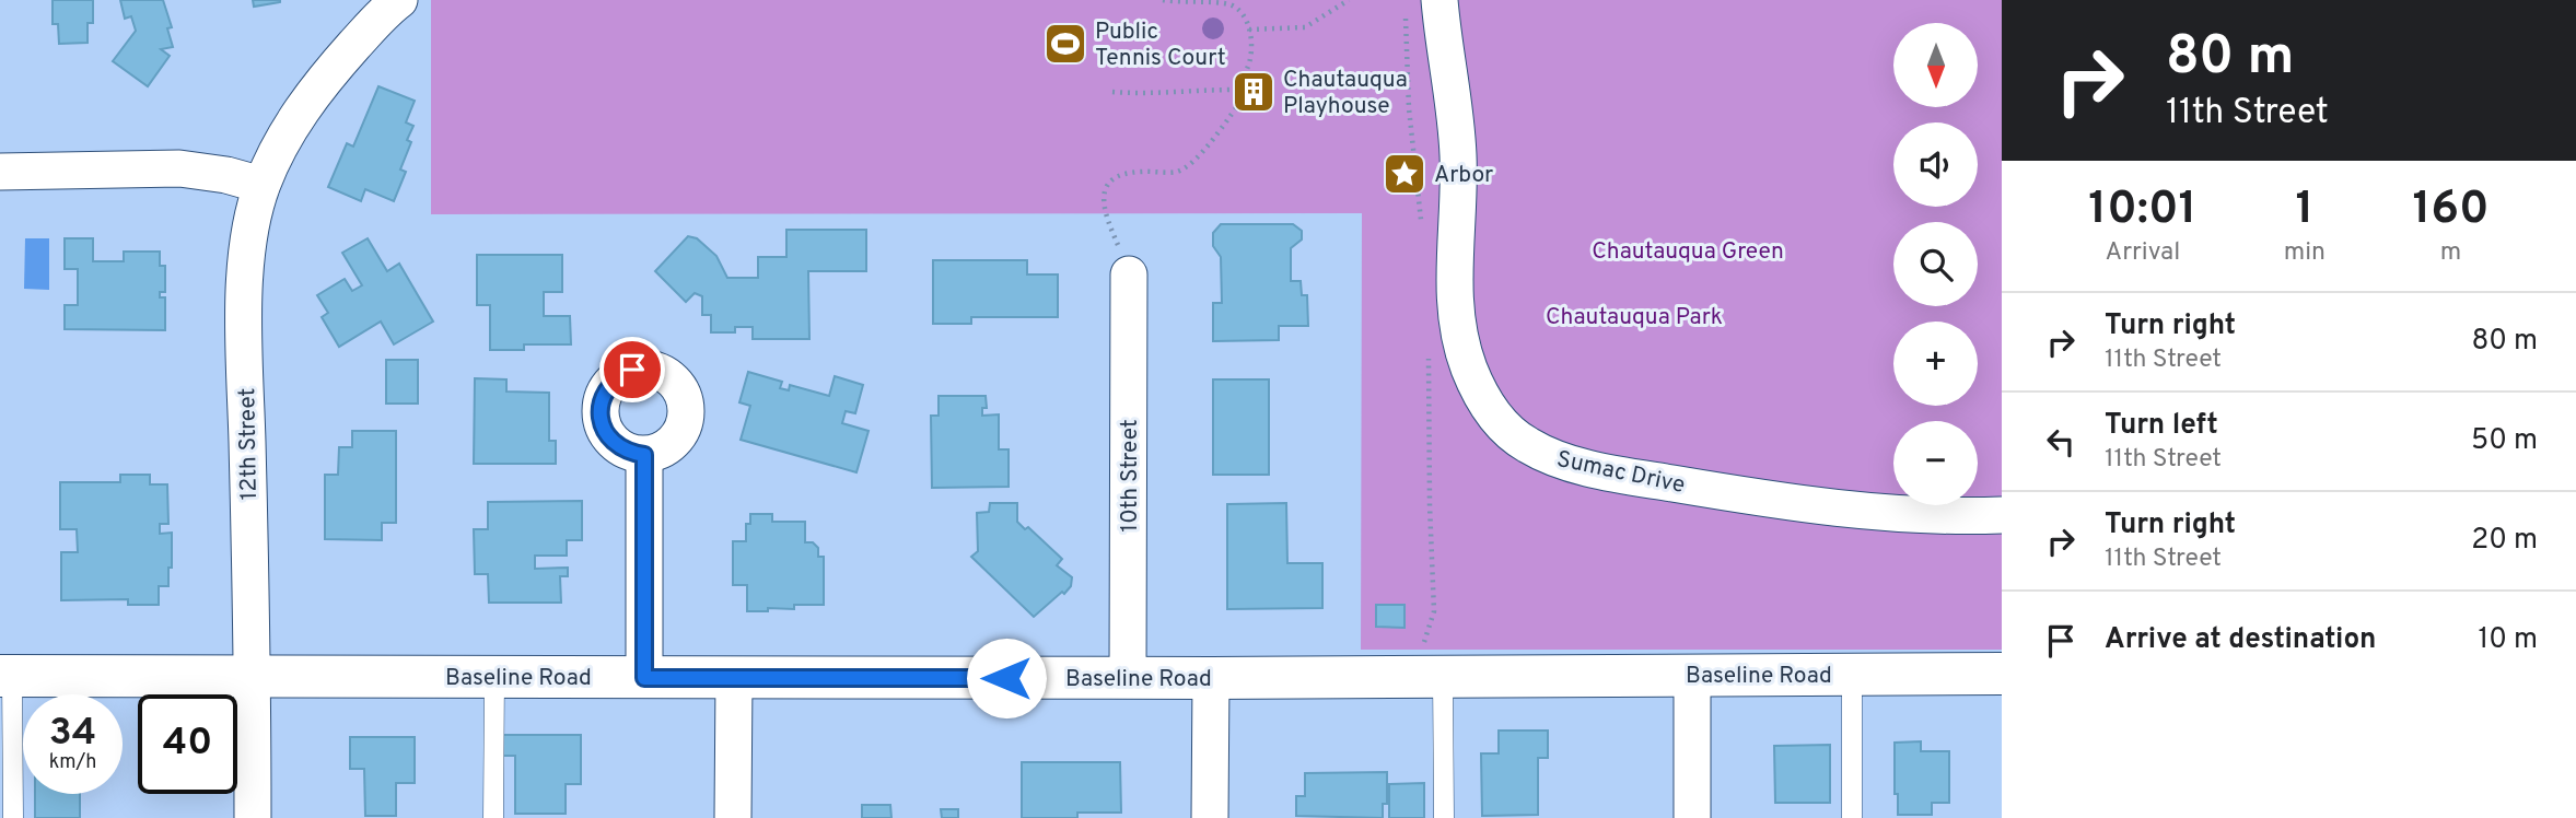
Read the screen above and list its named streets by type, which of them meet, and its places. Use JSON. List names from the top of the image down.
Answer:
{
  "streets": {
    "street": [
      "12th Street",
      "Sumac Drive",
      "10th Street",
      "Baseline Road"
    ]
  },
  "crossings": [
    ["12th Street", "Baseline Road"],
    ["10th Street", "Baseline Road"]
  ],
  "parks": ["Chautauqua Green", "Chautauqua Park"],
  "places": {
    "sports": ["Public Tennis Court"],
    "building": ["Chautauqua Playhouse"],
    "place": ["Arbor"]
  },
  "north": "bottom",
  "page": {
    "turn": ["80 m", "11th Street"],
    "map_buttons": ["+", "−"],
    "eta": [
      "10:01",
      "Arrival",
      "1",
      "min",
      "160",
      "m"
    ],
    "list": [
      {
        "name": "Turn right",
        "note": "11th Street",
        "value": "80 m"
      },
      {
        "name": "Turn left",
        "note": "11th Street",
        "value": "50 m"
      },
      {
        "name": "Turn right",
        "note": "11th Street",
        "value": "20 m"
      },
      {
        "name": "Arrive at destination",
        "value": "10 m"
      }
    ],
    "speed": "34 km/h",
    "limit": "40"
  }
}
